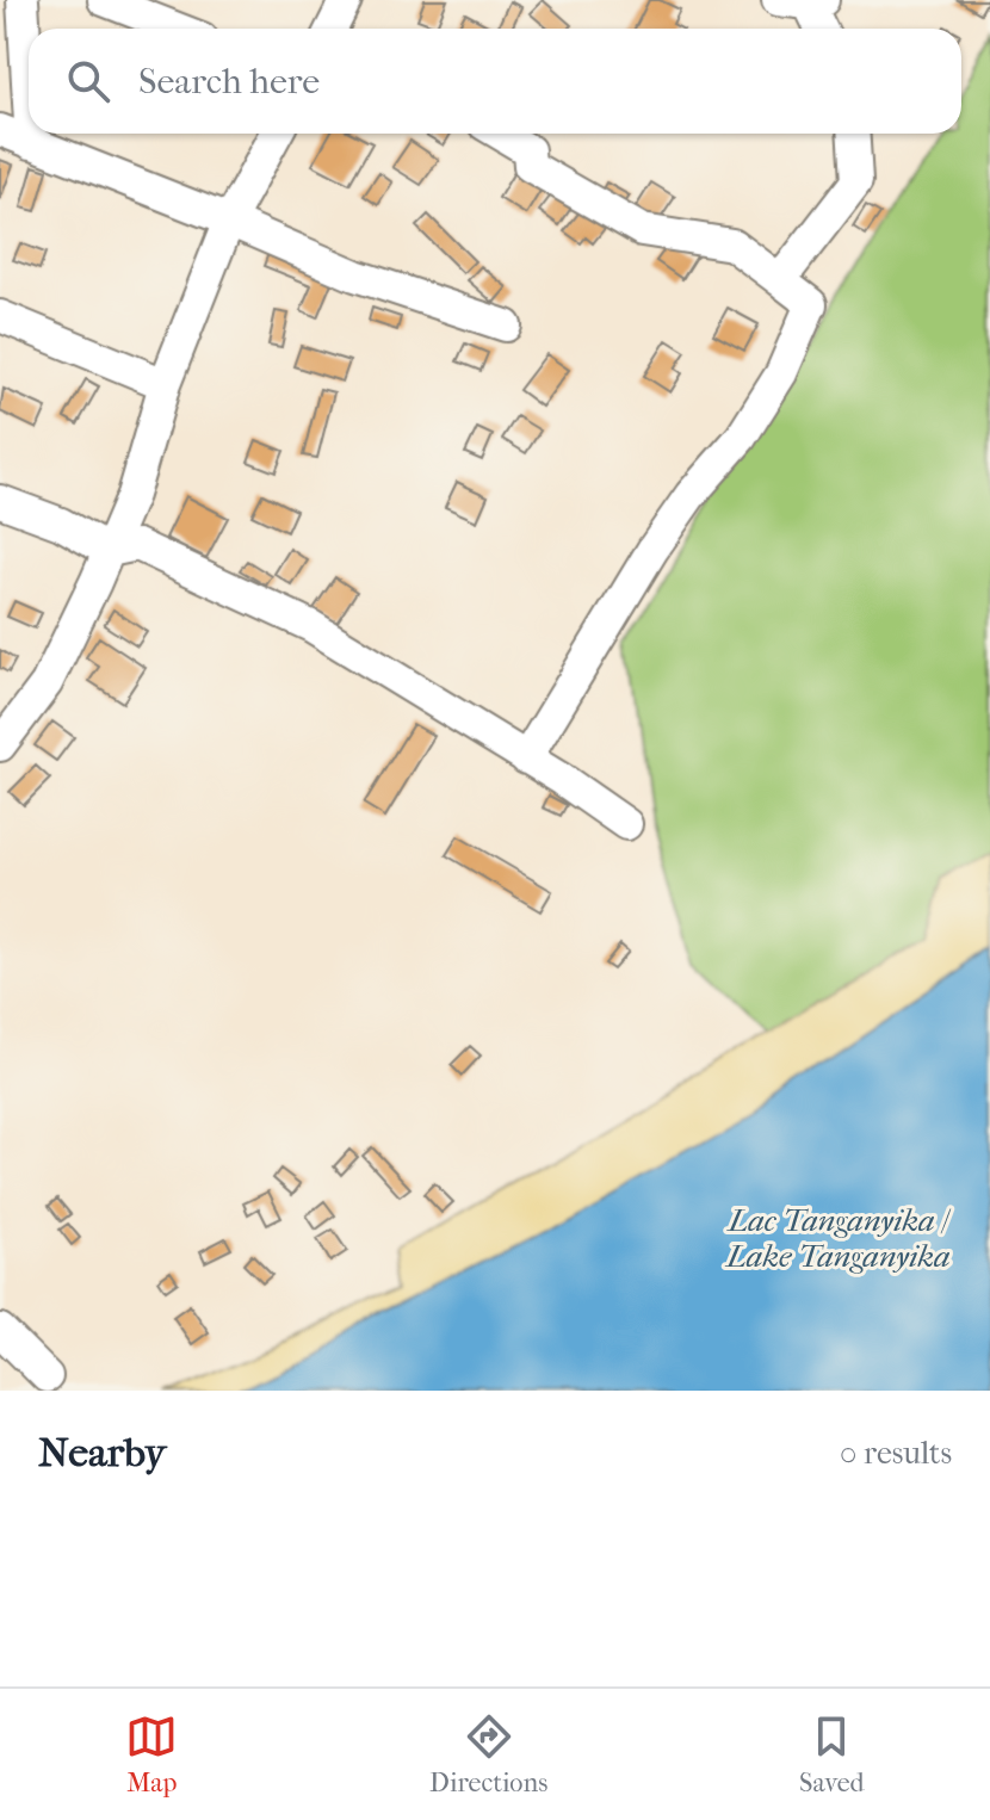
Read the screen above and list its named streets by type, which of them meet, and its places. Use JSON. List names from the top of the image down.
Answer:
{
  "water": ["Lac Tanganyika / Lake Tanganyika"],
  "page": {
    "search": "Search here",
    "heading": ["Nearby", "0 results"],
    "nav": ["Map", "Directions", "Saved"]
  }
}
